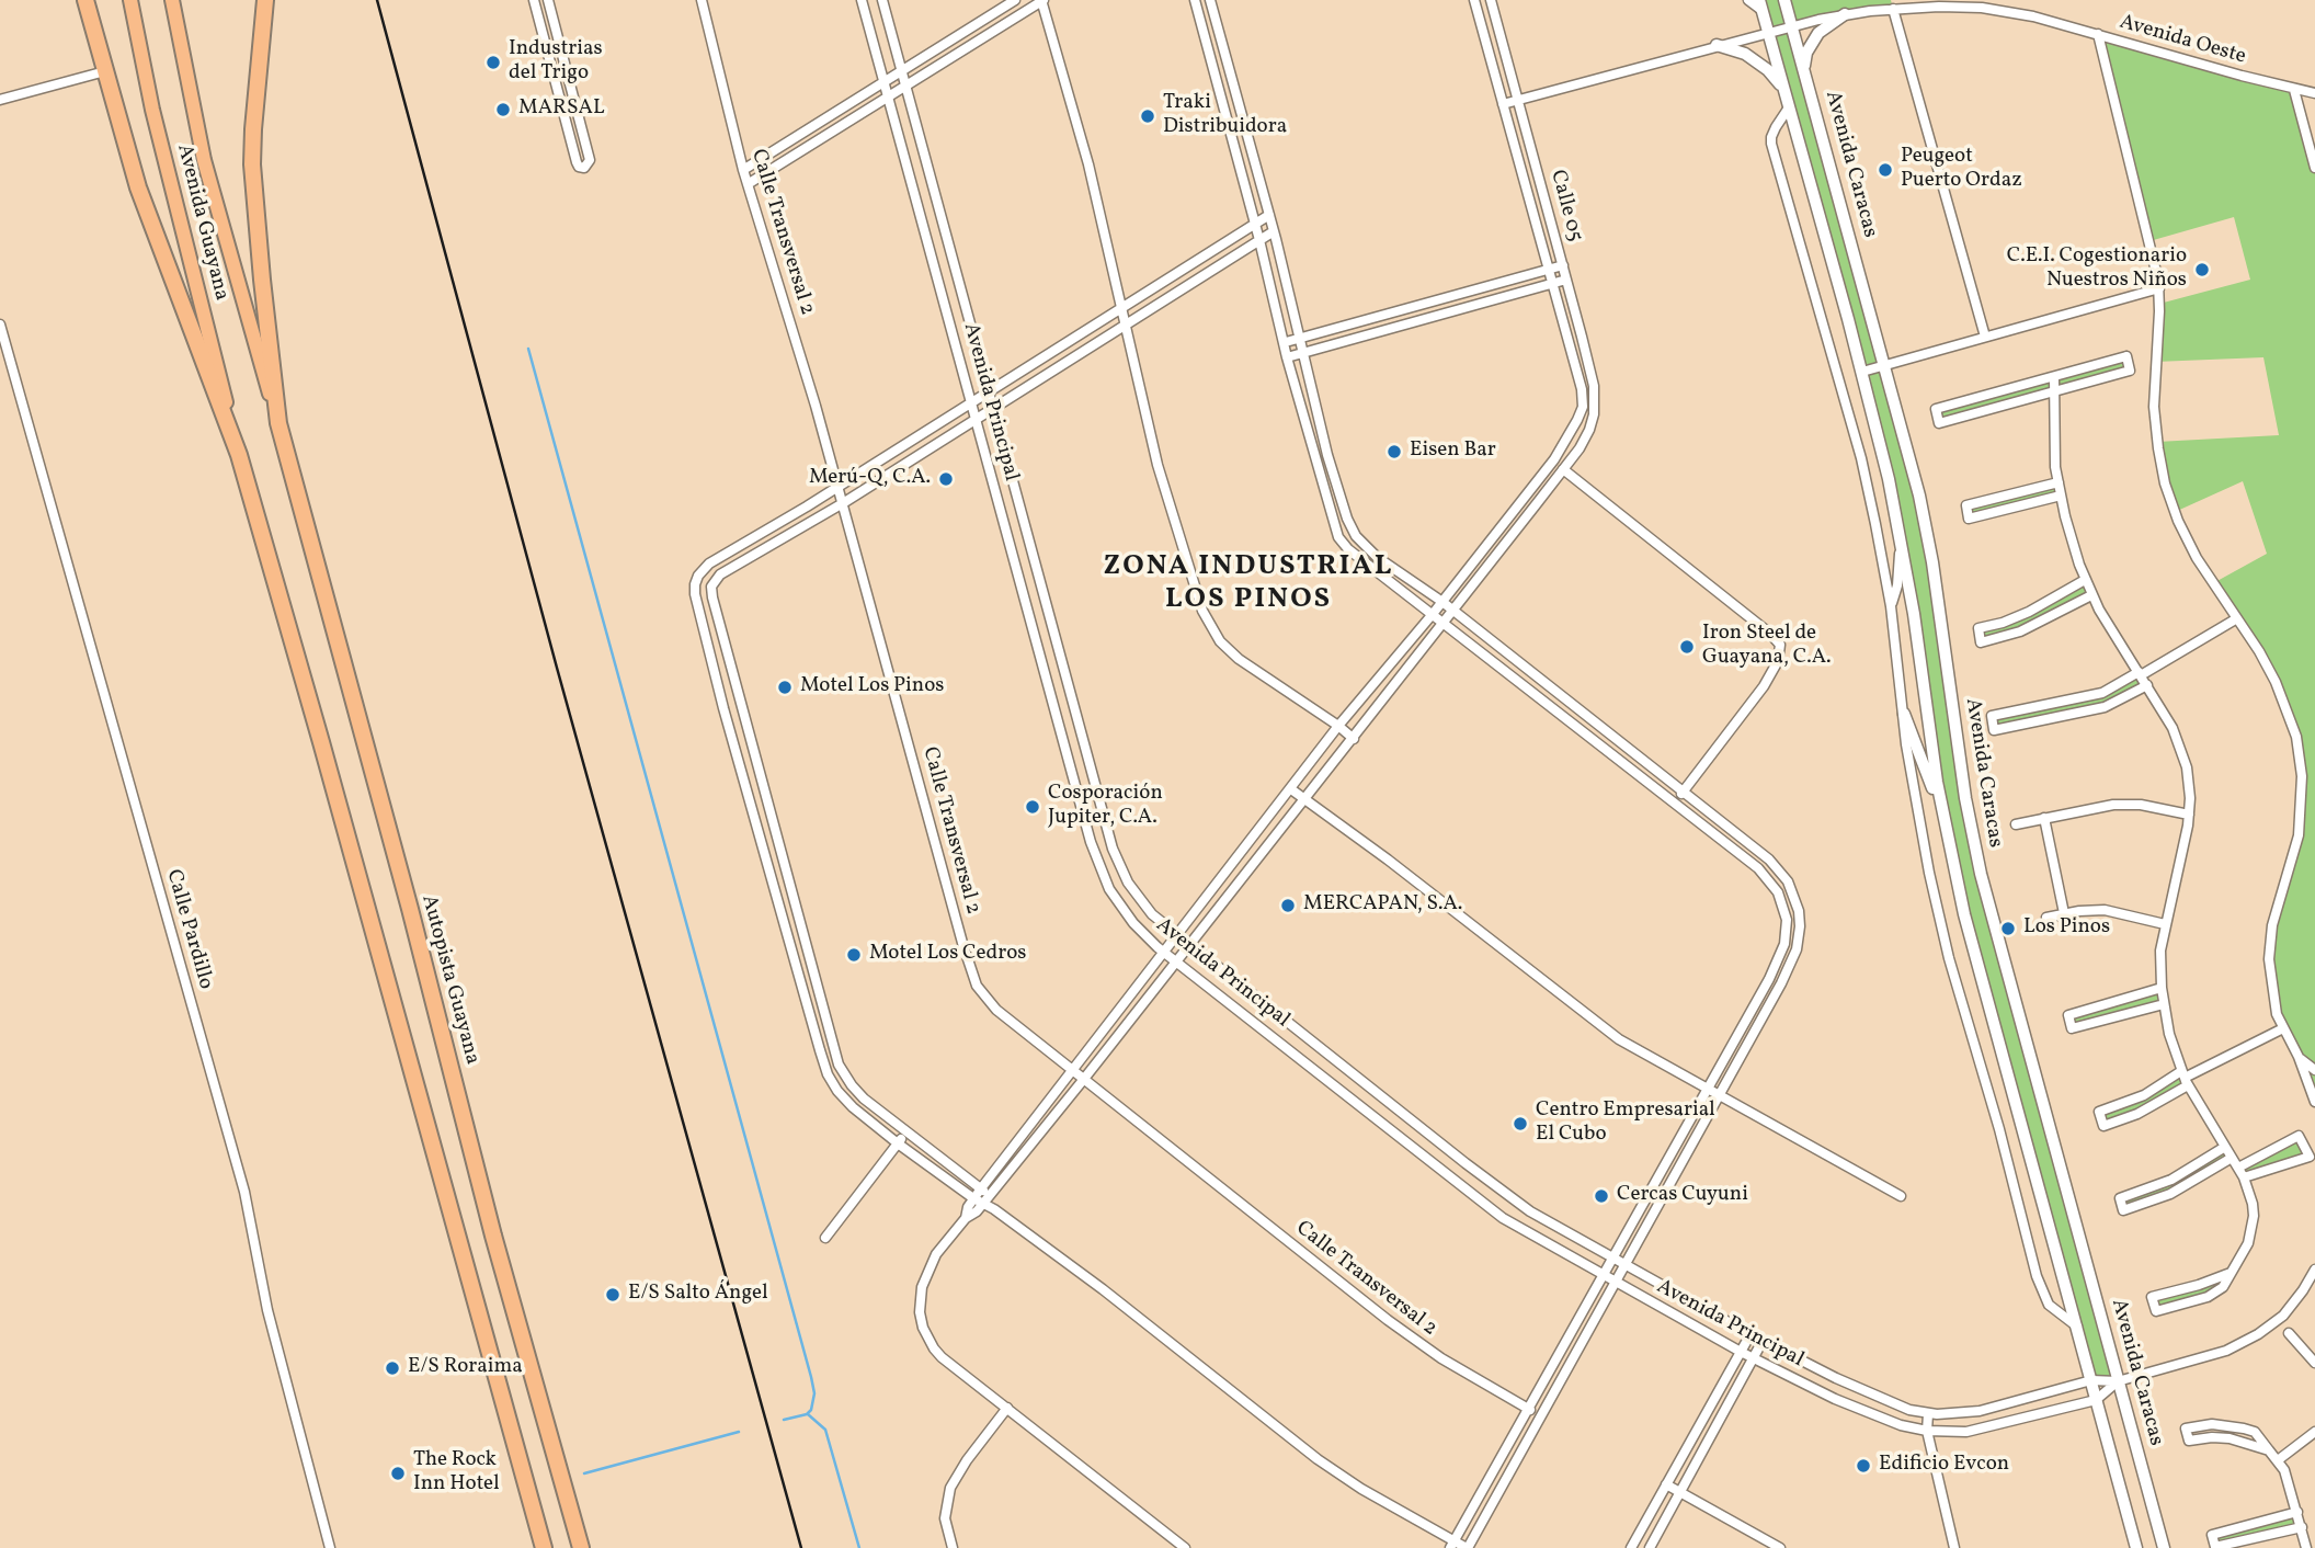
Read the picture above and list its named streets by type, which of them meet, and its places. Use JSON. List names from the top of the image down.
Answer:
{
  "streets": {
    "highway": ["Autopista Guayana"],
    "main road": ["Avenida Guayana"],
    "street": [
      "Avenida Oeste",
      "Avenida Caracas",
      "Calle 05",
      "Calle Transversal 2",
      "Avenida Principal",
      "Calle Pardillo"
    ]
  },
  "crossings": [
    ["Avenida Oeste", "Avenida Caracas"],
    ["Avenida Oeste", "Calle 05"],
    ["Avenida Caracas", "Avenida Principal"],
    ["Avenida Guayana", "Autopista Guayana"]
  ],
  "districts": ["ZONA INDUSTRIAL LOS PINOS"],
  "places": [
    "Industrias del Trigo",
    "MARSAL",
    "Traki Distribuidora",
    "Peugeot Puerto Ordaz",
    "C.E.I. Cogestionario Nuestros Niños",
    "Eisen Bar",
    "Merú-Q, C.A.",
    "Iron Steel de Guayana, C.A.",
    "Motel Los Pinos",
    "Cosporación Jupiter, C.A.",
    "MERCAPAN, S.A.",
    "Los Pinos",
    "Motel Los Cedros",
    "Centro Empresarial El Cubo",
    "Cercas Cuyuni",
    "E/S Salto Ángel",
    "E/S Roraima",
    "Edificio Evcon",
    "The Rock Inn Hotel"
  ]
}
